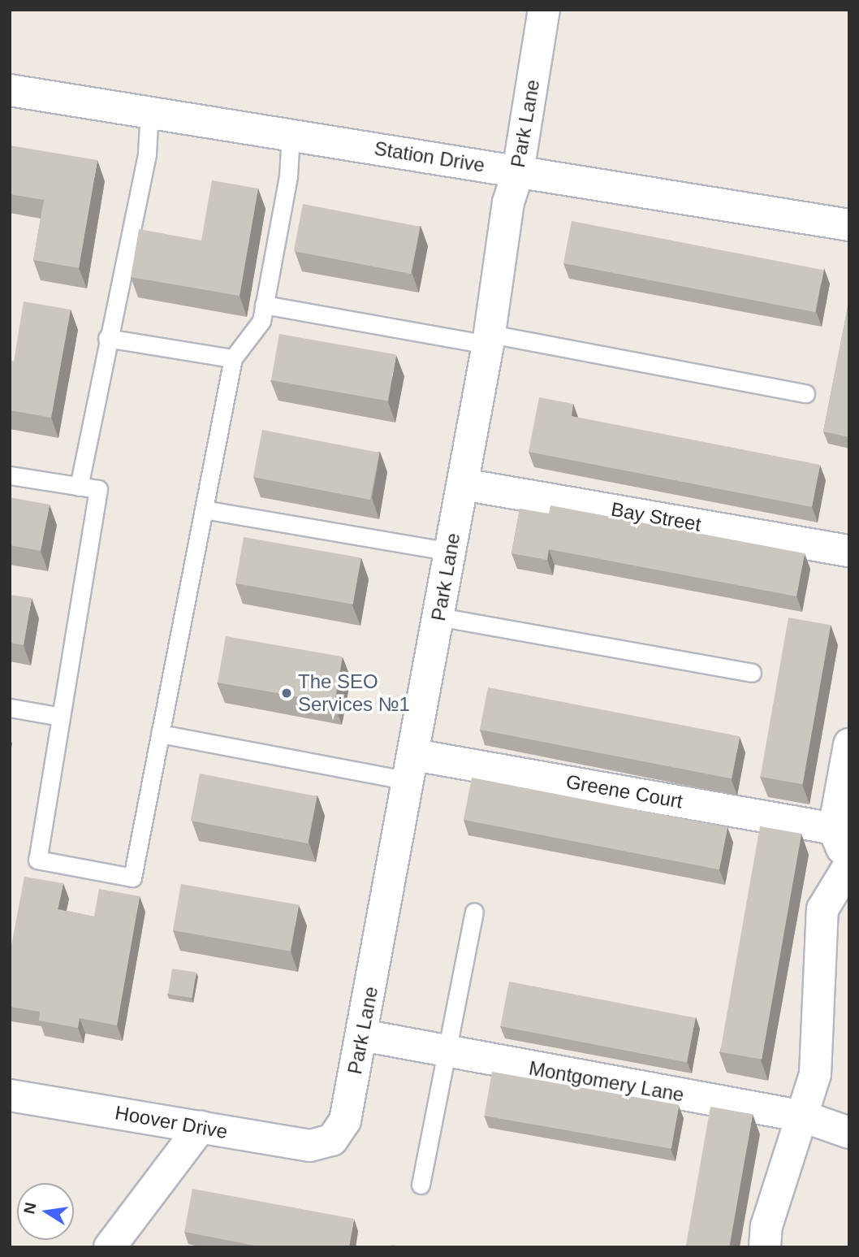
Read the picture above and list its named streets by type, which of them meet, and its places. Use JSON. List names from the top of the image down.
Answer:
{
  "streets": {
    "street": [
      "Park Lane",
      "Station Drive",
      "Bay Street",
      "Greene Court",
      "Montgomery Lane",
      "Hoover Drive"
    ]
  },
  "crossings": [
    ["Park Lane", "Station Drive"],
    ["Park Lane", "Bay Street"],
    ["Park Lane", "Greene Court"],
    ["Park Lane", "Montgomery Lane"],
    ["Park Lane", "Hoover Drive"]
  ],
  "places": ["The SEO Services №1"],
  "north": "left"
}
